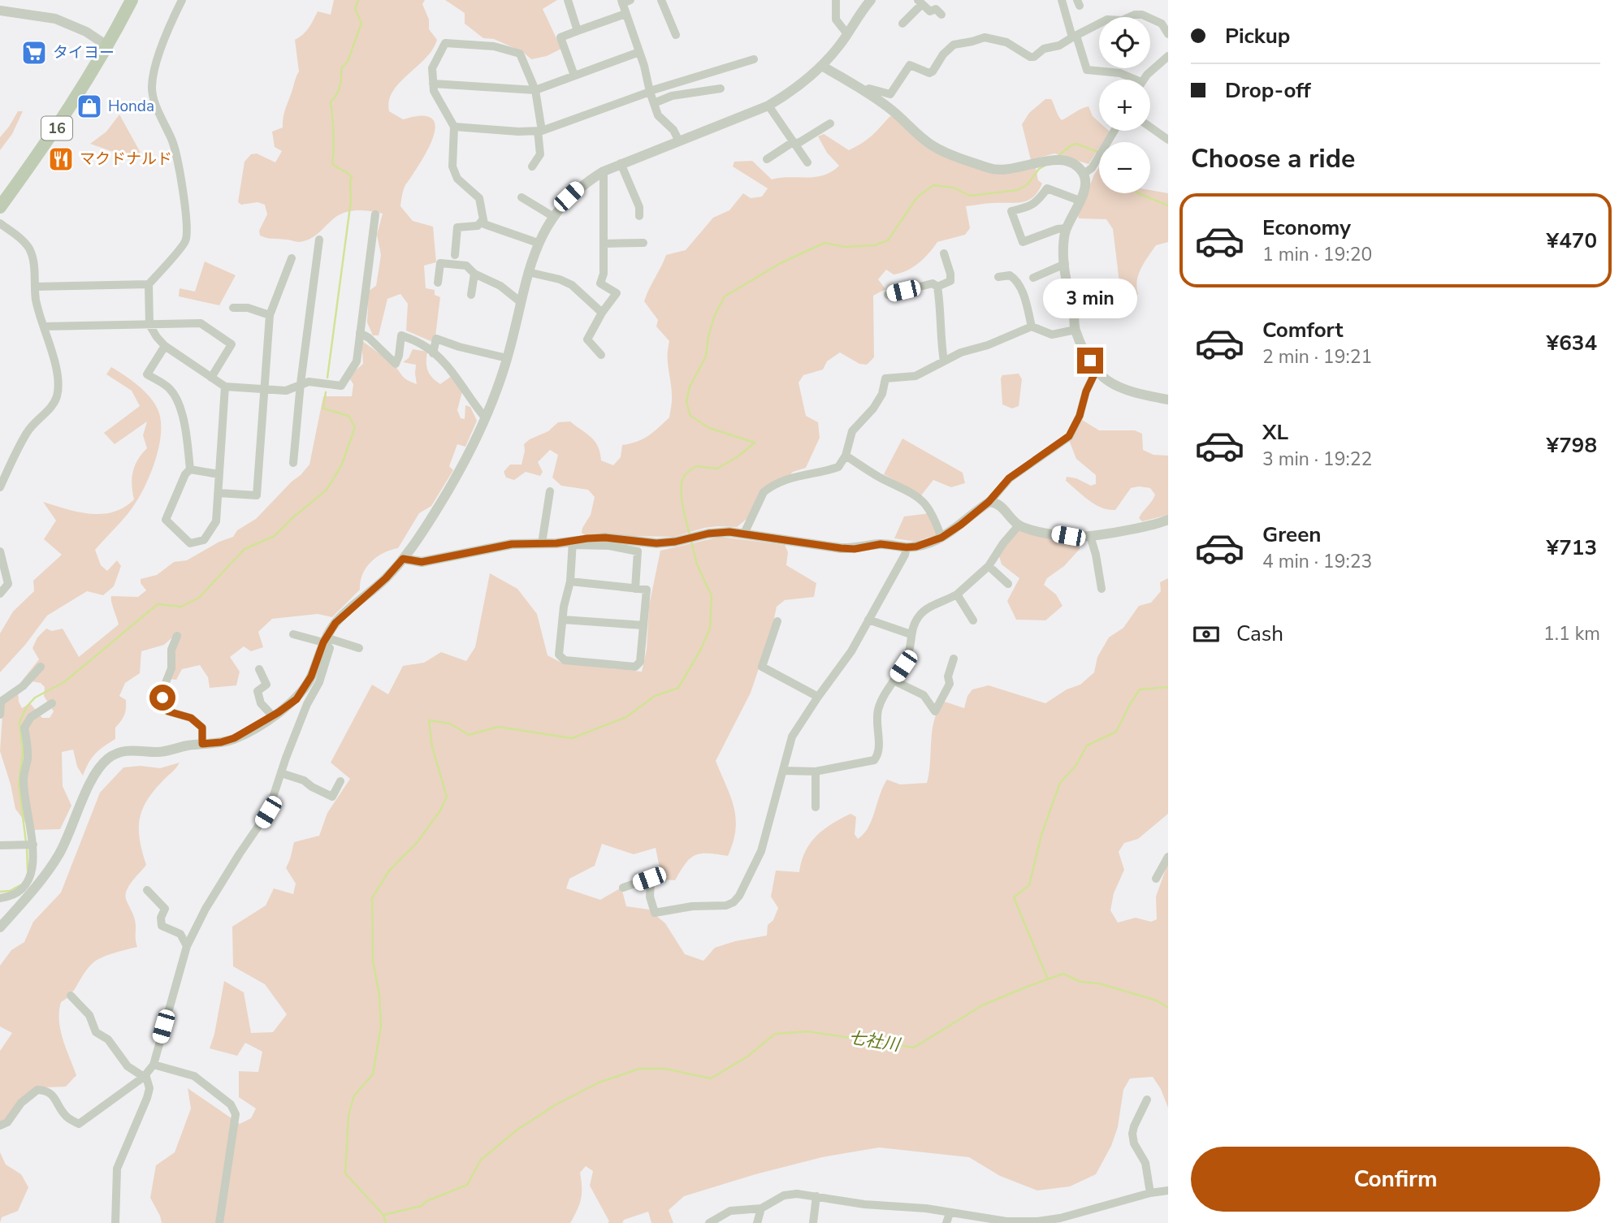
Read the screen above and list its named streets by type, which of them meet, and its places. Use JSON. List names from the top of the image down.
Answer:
{
  "streets": {
    "main road": ["16"]
  },
  "water": ["七社川"],
  "places": {
    "supermarket": ["タイヨー"],
    "shop": ["Honda"],
    "restaurant": ["マクドナルド"]
  },
  "page": {
    "banner": ["Pickup", "Drop-off"],
    "map_buttons": ["+", "−"],
    "heading": "Choose a ride",
    "list": [
      {
        "name": "Economy",
        "note": "1 min · 19:20",
        "value": "¥470"
      },
      {
        "name": "Comfort",
        "note": "2 min · 19:21",
        "value": "¥634"
      },
      {
        "name": "XL",
        "note": "3 min · 19:22",
        "value": "¥798"
      },
      {
        "name": "Green",
        "note": "4 min · 19:23",
        "value": "¥713"
      }
    ],
    "bubble": "3 min",
    "pay": ["Cash", "1.1 km"],
    "buttons": "Confirm"
  }
}
